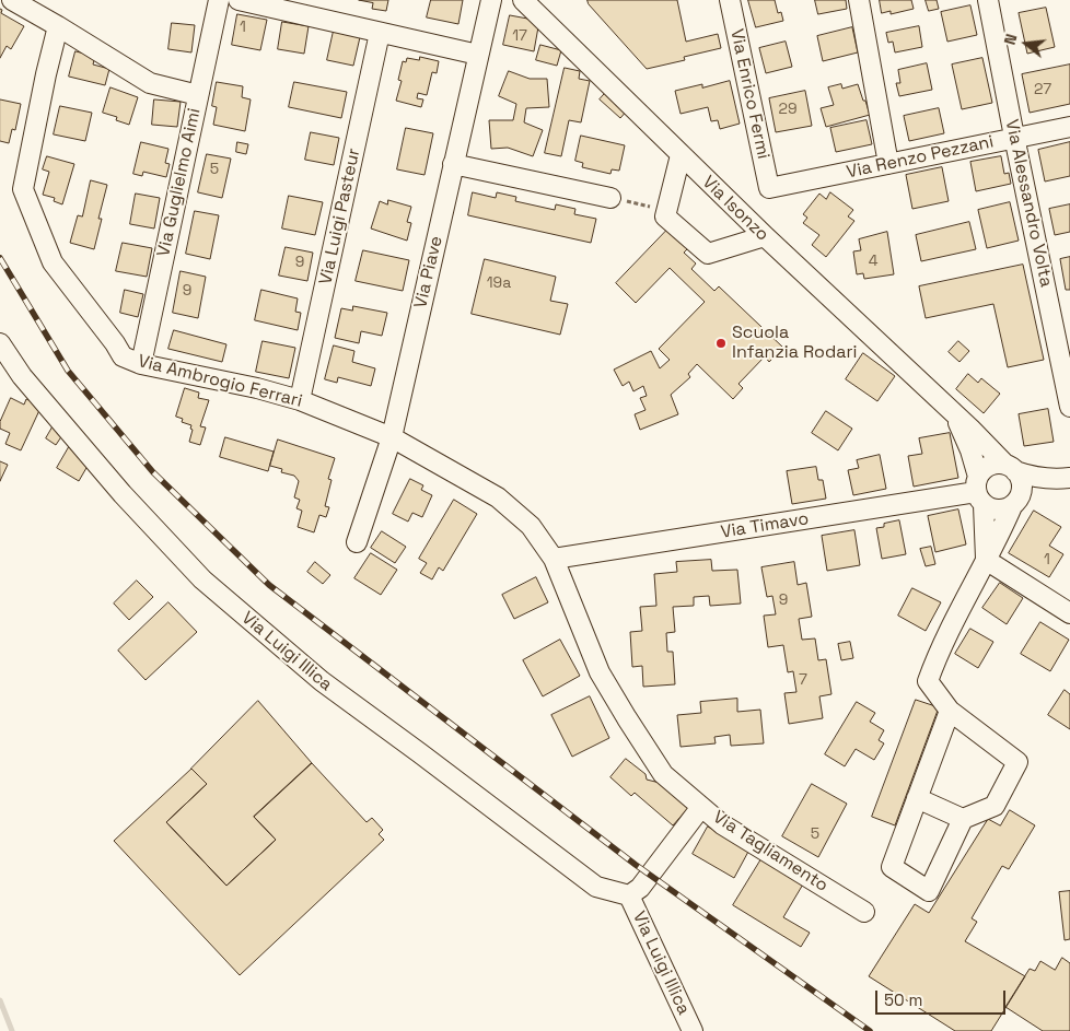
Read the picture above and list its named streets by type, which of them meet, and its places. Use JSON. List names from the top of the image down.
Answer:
{
  "streets": {
    "street": [
      "Via Enrico Fermi",
      "Via Renzo Pezzani",
      "Via Guglielmo Aimi",
      "Via Alessandro Volta",
      "Via Isonzo",
      "Via Luigi Pasteur",
      "Via Piave",
      "Via Ambrogio Ferrari",
      "Via Timavo",
      "Via Luigi Illica",
      "Via Tagliamento"
    ]
  },
  "crossings": [
    ["Via Enrico Fermi", "Via Renzo Pezzani"],
    ["Via Renzo Pezzani", "Via Alessandro Volta"],
    ["Via Guglielmo Aimi", "Via Ambrogio Ferrari"],
    ["Via Isonzo", "Via Timavo"],
    ["Via Luigi Pasteur", "Via Ambrogio Ferrari"],
    ["Via Piave", "Via Ambrogio Ferrari"],
    ["Via Ambrogio Ferrari", "Via Timavo"],
    ["Via Ambrogio Ferrari", "Via Tagliamento"],
    ["Via Timavo", "Via Tagliamento"],
    ["Via Luigi Illica", "Via Tagliamento"]
  ],
  "places": ["Scuola Infanzia Rodari"],
  "house_numbers": [
    "1",
    "17",
    "27",
    "29",
    "5",
    "4",
    "9",
    "19a",
    "9",
    "1",
    "9",
    "7",
    "5"
  ],
  "scale_bar": "50 m",
  "north": "left"
}
